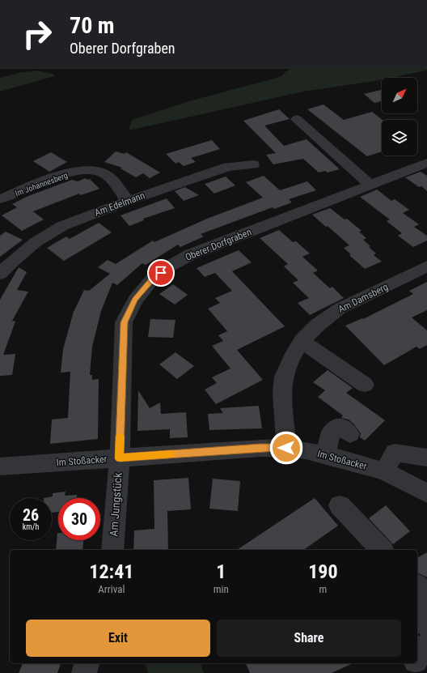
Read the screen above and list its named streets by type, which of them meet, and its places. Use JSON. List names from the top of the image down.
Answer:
{
  "streets": {
    "street": [
      "Im Johannesberg",
      "Am Edelmann",
      "Oberer Dorfgraben",
      "Am Damsberg",
      "Im Stoßacker",
      "Am Jungstück"
    ]
  },
  "crossings": [
    ["Im Johannesberg", "Am Edelmann"],
    ["Oberer Dorfgraben", "Im Stoßacker"],
    ["Oberer Dorfgraben", "Am Jungstück"],
    ["Am Damsberg", "Im Stoßacker"],
    ["Im Stoßacker", "Am Jungstück"]
  ],
  "north": "top right",
  "page": {
    "turn": ["70 m", "Oberer Dorfgraben"],
    "speed": "26 km/h",
    "limit": "30",
    "eta": [
      "12:41",
      "Arrival",
      "1",
      "min",
      "190",
      "m"
    ],
    "buttons": ["Exit", "Share"]
  }
}
